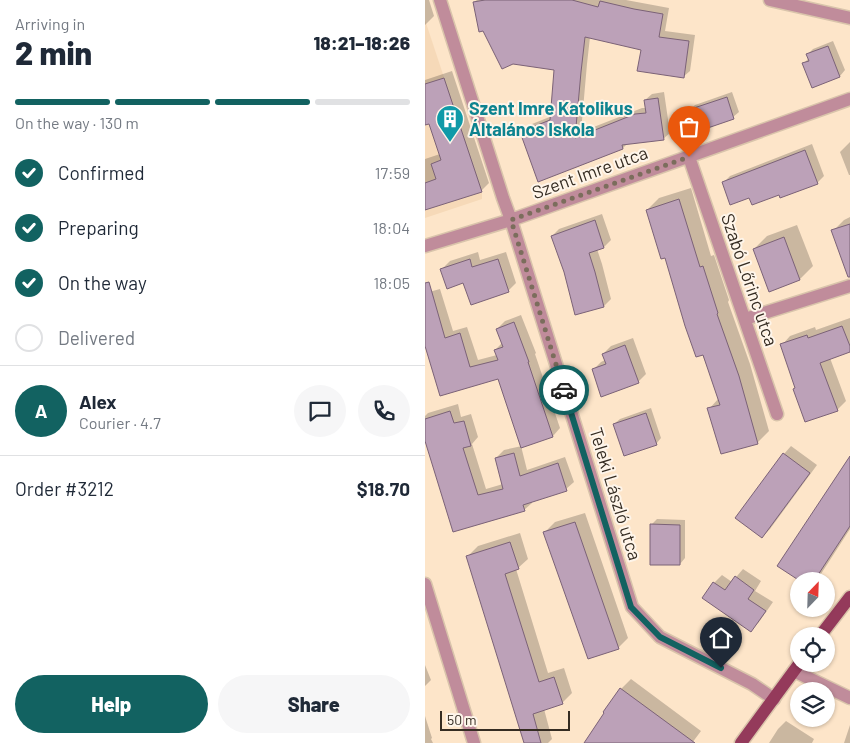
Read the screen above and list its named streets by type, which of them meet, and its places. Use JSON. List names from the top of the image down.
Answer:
{
  "streets": {
    "street": ["Szent Imre utca", "Szabó Lőrinc utca", "Teleki László utca"]
  },
  "crossings": [
    ["Szent Imre utca", "Szabó Lőrinc utca"],
    ["Szent Imre utca", "Teleki László utca"]
  ],
  "places": {
    "building": ["Szent Imre Katolikus Általános Iskola"]
  },
  "scale_bar": "50 m",
  "north": "top right",
  "page": {
    "heading": ["2 min", "Arriving in", "18:21–18:26"],
    "panel": [
      "Alex",
      "Courier · 4.7",
      "Order #3212",
      "$18.70"
    ],
    "bar": "On the way · 130 m",
    "list": [
      ["Confirmed", "17:59"],
      ["Preparing", "18:04"],
      ["On the way", "18:05"],
      "Delivered"
    ],
    "round": "A",
    "buttons": ["Help", "Share"],
    "scale": "50 m"
  }
}
